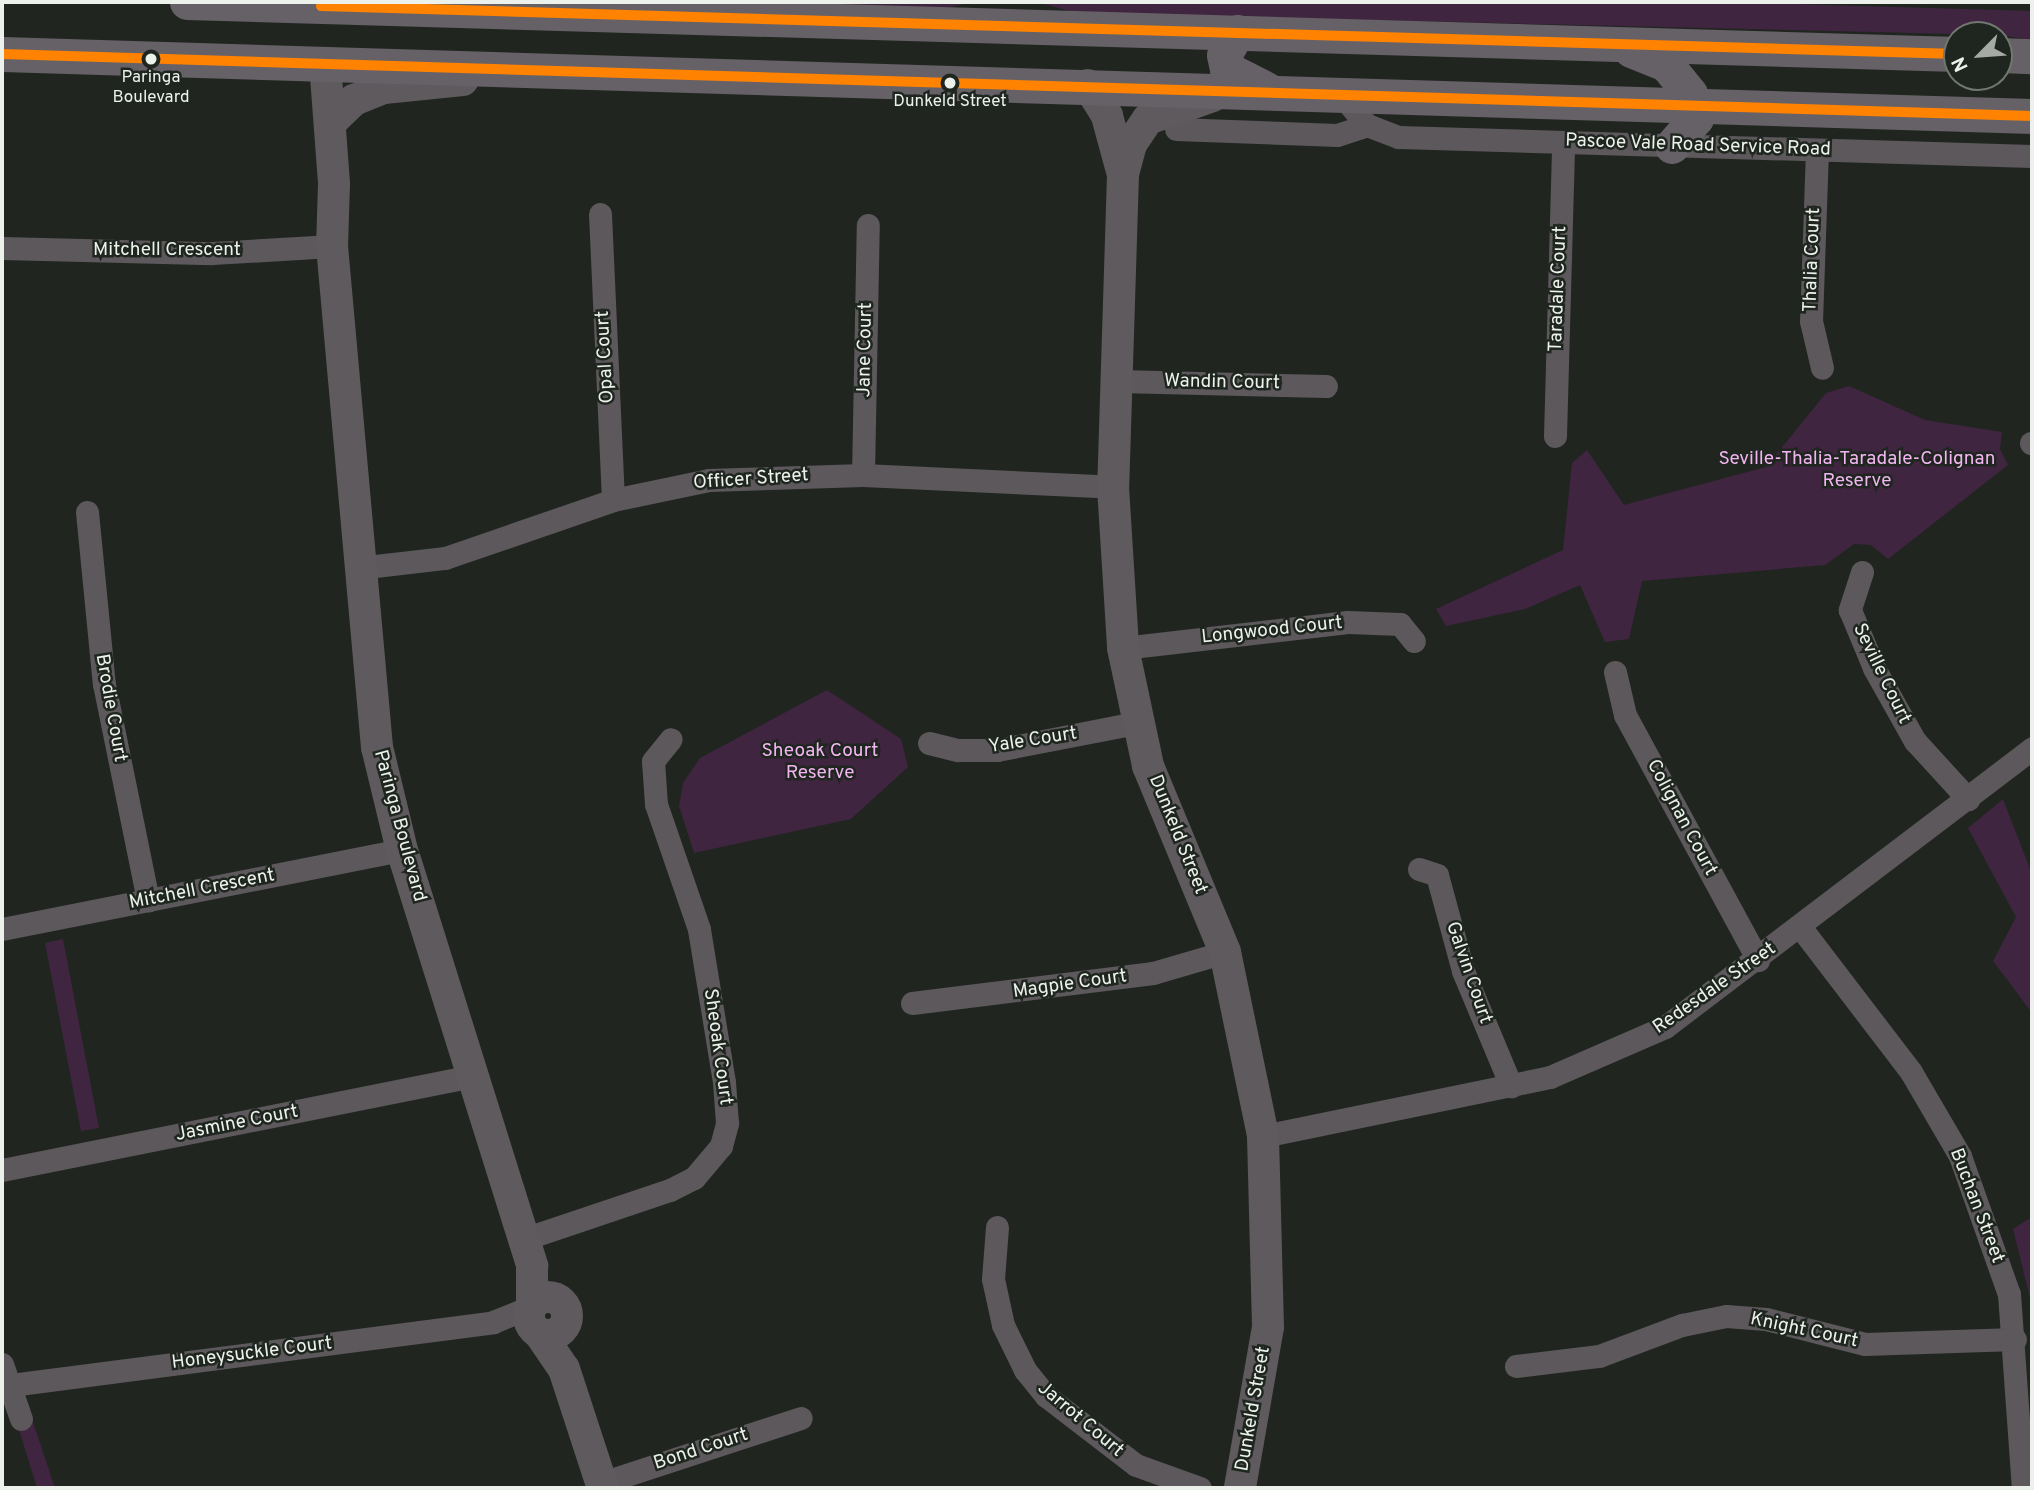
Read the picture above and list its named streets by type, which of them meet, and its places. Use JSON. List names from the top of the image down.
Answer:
{
  "streets": {
    "street": [
      "Pascoe Vale Road Service Road",
      "Mitchell Crescent",
      "Thalia Court",
      "Taradale Court",
      "Jane Court",
      "Opal Court",
      "Wandin Court",
      "Officer Street",
      "Longwood Court",
      "Seville Court",
      "Brodie Court",
      "Yale Court",
      "Colignan Court",
      "Paringa Boulevard",
      "Dunkeld Street",
      "Galvin Court",
      "Magpie Court",
      "Redesdale Street",
      "Sheoak Court",
      "Jasmine Court",
      "Buchan Street",
      "Knight Court",
      "Honeysuckle Court",
      "Jarrot Court",
      "Bond Court"
    ]
  },
  "crossings": [
    ["Pascoe Vale Road Service Road", "Thalia Court"],
    ["Pascoe Vale Road Service Road", "Taradale Court"],
    ["Mitchell Crescent", "Brodie Court"],
    ["Mitchell Crescent", "Paringa Boulevard"],
    ["Jane Court", "Officer Street"],
    ["Opal Court", "Officer Street"],
    ["Wandin Court", "Dunkeld Street"],
    ["Officer Street", "Paringa Boulevard"],
    ["Officer Street", "Dunkeld Street"],
    ["Longwood Court", "Dunkeld Street"],
    ["Seville Court", "Redesdale Street"],
    ["Yale Court", "Dunkeld Street"],
    ["Colignan Court", "Redesdale Street"],
    ["Paringa Boulevard", "Sheoak Court"],
    ["Paringa Boulevard", "Jasmine Court"],
    ["Paringa Boulevard", "Honeysuckle Court"],
    ["Dunkeld Street", "Magpie Court"],
    ["Dunkeld Street", "Redesdale Street"],
    ["Galvin Court", "Redesdale Street"],
    ["Redesdale Street", "Buchan Street"],
    ["Buchan Street", "Knight Court"]
  ],
  "parks": ["Seville-Thalia-Taradale-Colignan Reserve", "Sheoak Court Reserve"],
  "places": ["Paringa Boulevard", "Dunkeld Street"],
  "north": "bottom left"
}
